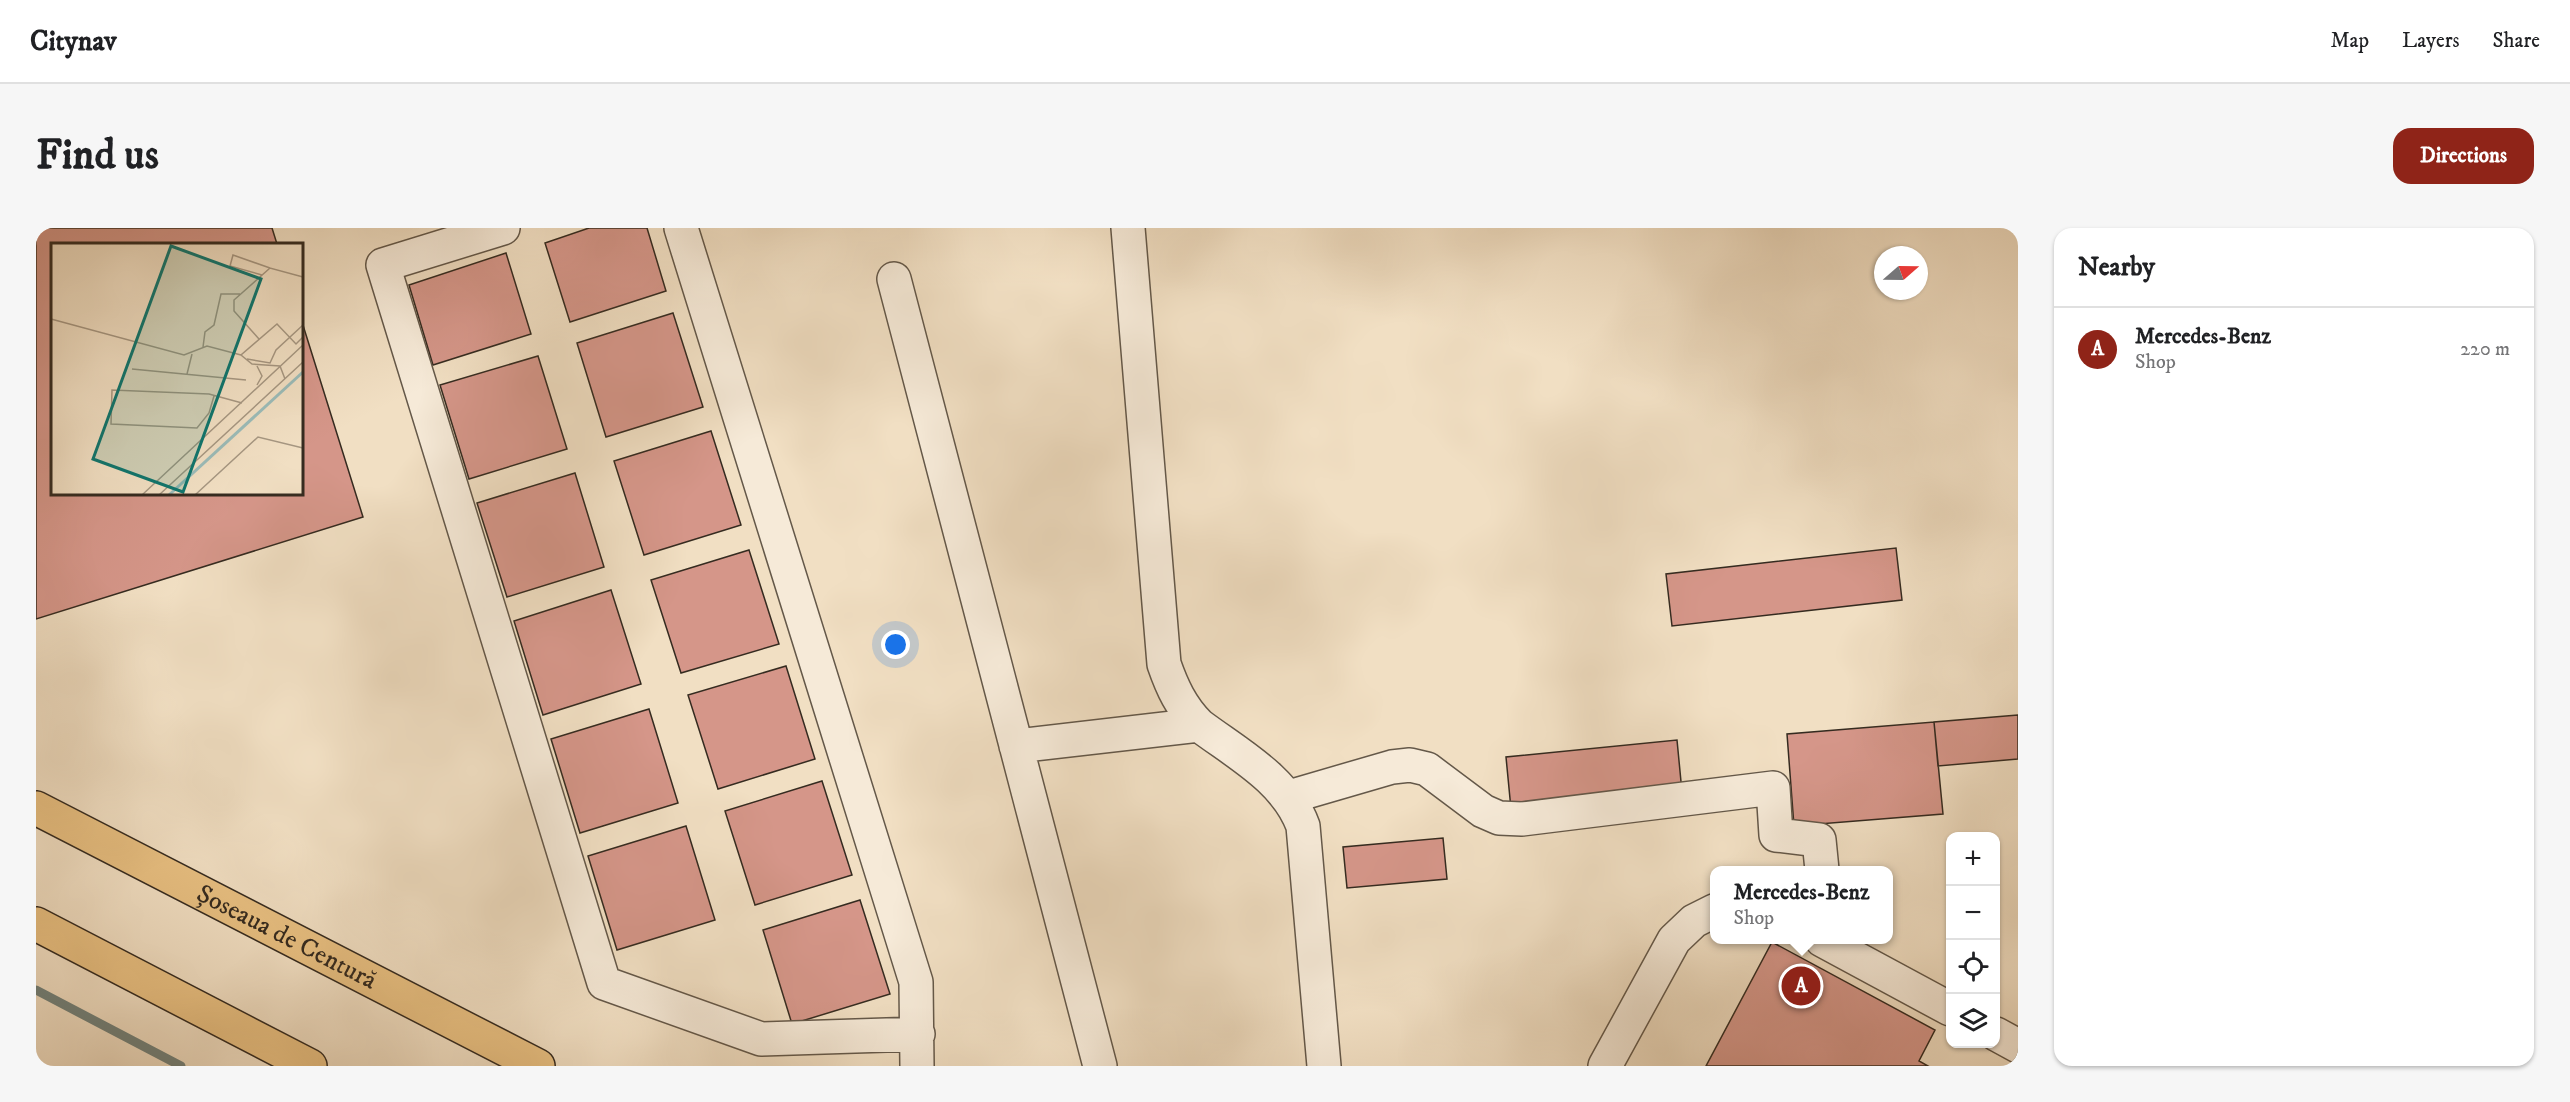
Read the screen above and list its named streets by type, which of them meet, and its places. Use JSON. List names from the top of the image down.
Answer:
{
  "streets": {
    "main road": ["Șoseaua de Centură"]
  },
  "north": "right",
  "page": {
    "header": "Citynav",
    "nav": ["Map", "Layers", "Share"],
    "buttons": "Directions",
    "title": "Find us",
    "heading": "Nearby",
    "list": [
      {
        "mark": "A",
        "name": "Mercedes-Benz",
        "note": "Shop",
        "value": "220 m"
      }
    ],
    "map_buttons": ["+", "−"],
    "popup": ["Mercedes-Benz", "Shop"],
    "pins": "A"
  }
}
